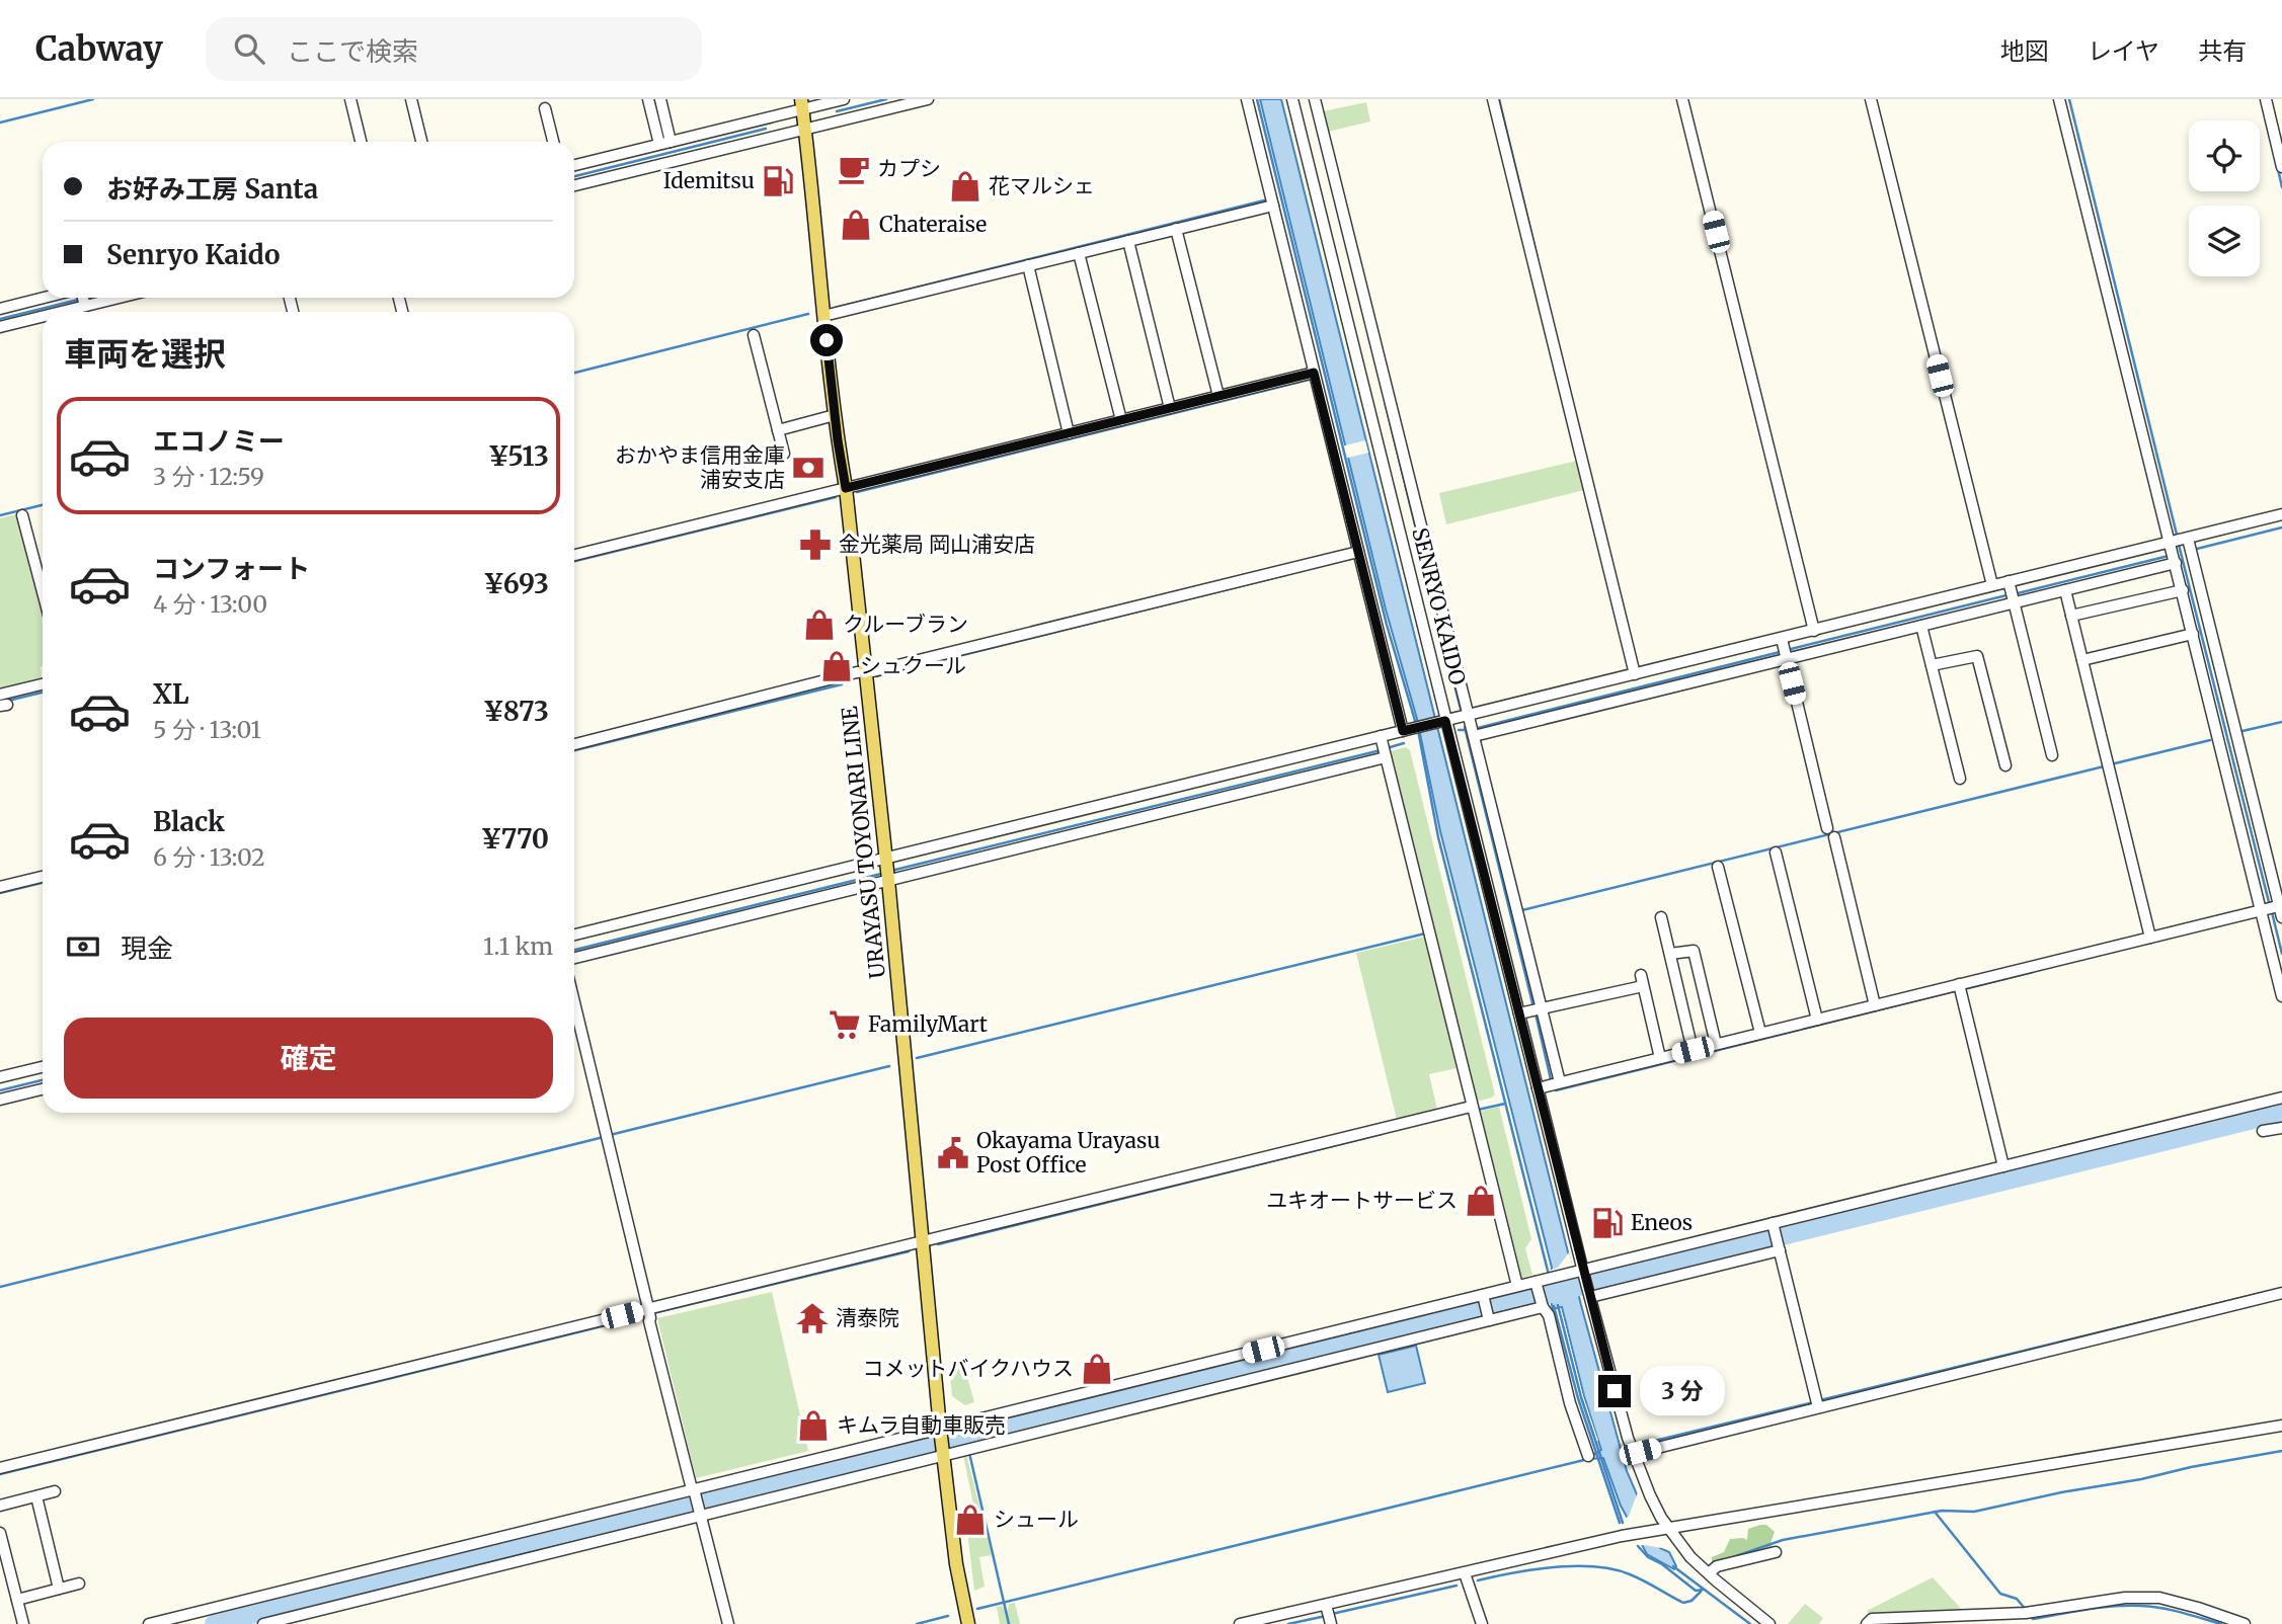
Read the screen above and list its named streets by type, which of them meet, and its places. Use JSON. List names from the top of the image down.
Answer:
{
  "streets": {
    "main road": ["URAYASU TOYONARI LINE"],
    "street": ["SENRYO KAIDO"]
  },
  "places": {
    "cafe": ["カプシ"],
    "fuel station": ["Idemitsu", "Eneos"],
    "shop": [
      "花マルシェ",
      "Chateraise",
      "クルーブラン",
      "シュクール",
      "ユキオートサービス",
      "コメットバイクハウス",
      "キムラ自動車販売",
      "シュール"
    ],
    "bank": ["おかやま信用金庫 浦安支店"],
    "pharmacy": ["金光薬局 岡山浦安店"],
    "supermarket": ["FamilyMart"],
    "public building": ["Okayama Urayasu Post Office"],
    "temple": ["清泰院"]
  },
  "page": {
    "header": "Cabway",
    "search": "ここで検索",
    "nav": ["地図", "レイヤ", "共有"],
    "banner": ["お好み工房 Santa", "Senryo Kaido"],
    "heading": "車両を選択",
    "list": [
      {
        "name": "エコノミー",
        "note": "3 分 · 12:59",
        "value": "¥513"
      },
      {
        "name": "コンフォート",
        "note": "4 分 · 13:00",
        "value": "¥693"
      },
      {
        "name": "XL",
        "note": "5 分 · 13:01",
        "value": "¥873"
      },
      {
        "name": "Black",
        "note": "6 分 · 13:02",
        "value": "¥770"
      }
    ],
    "pay": ["現金", "1.1 km"],
    "buttons": "確定",
    "bubble": "3 分"
  }
}
